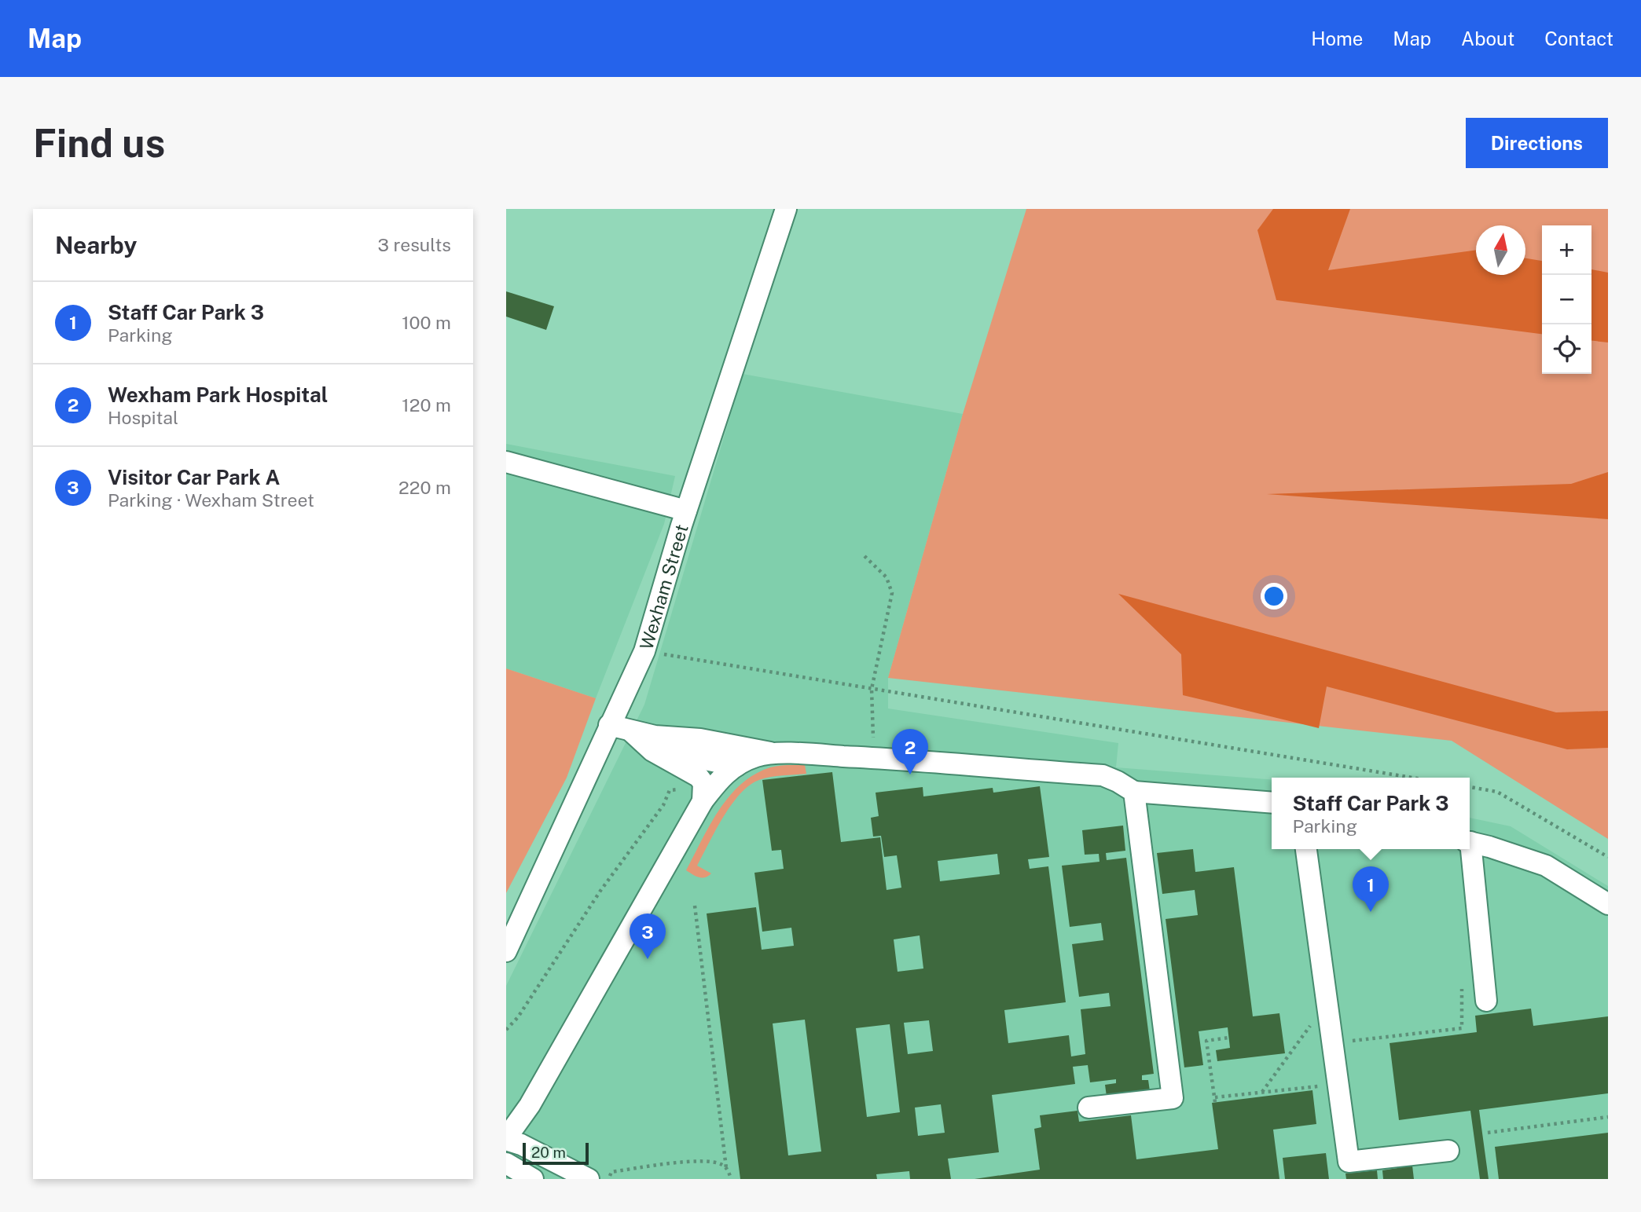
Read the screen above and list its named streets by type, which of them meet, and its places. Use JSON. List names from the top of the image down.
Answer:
{
  "streets": {
    "street": ["Wexham Street"]
  },
  "scale_bar": "20 m",
  "north": "top",
  "page": {
    "header": "Map",
    "nav": [
      "Home",
      "Map",
      "About",
      "Contact"
    ],
    "buttons": "Directions",
    "title": "Find us",
    "heading": ["Nearby", "3 results"],
    "map_buttons": ["+", "−"],
    "list": [
      {
        "mark": "1",
        "name": "Staff Car Park 3",
        "note": "Parking",
        "value": "100 m"
      },
      {
        "mark": "2",
        "name": "Wexham Park Hospital",
        "note": "Hospital",
        "value": "120 m"
      },
      {
        "mark": "3",
        "name": "Visitor Car Park A",
        "note": "Parking · Wexham Street",
        "value": "220 m"
      }
    ],
    "pins": ["2", "1", "3"],
    "popup": ["Staff Car Park 3", "Parking"],
    "scale": "20 m"
  }
}
